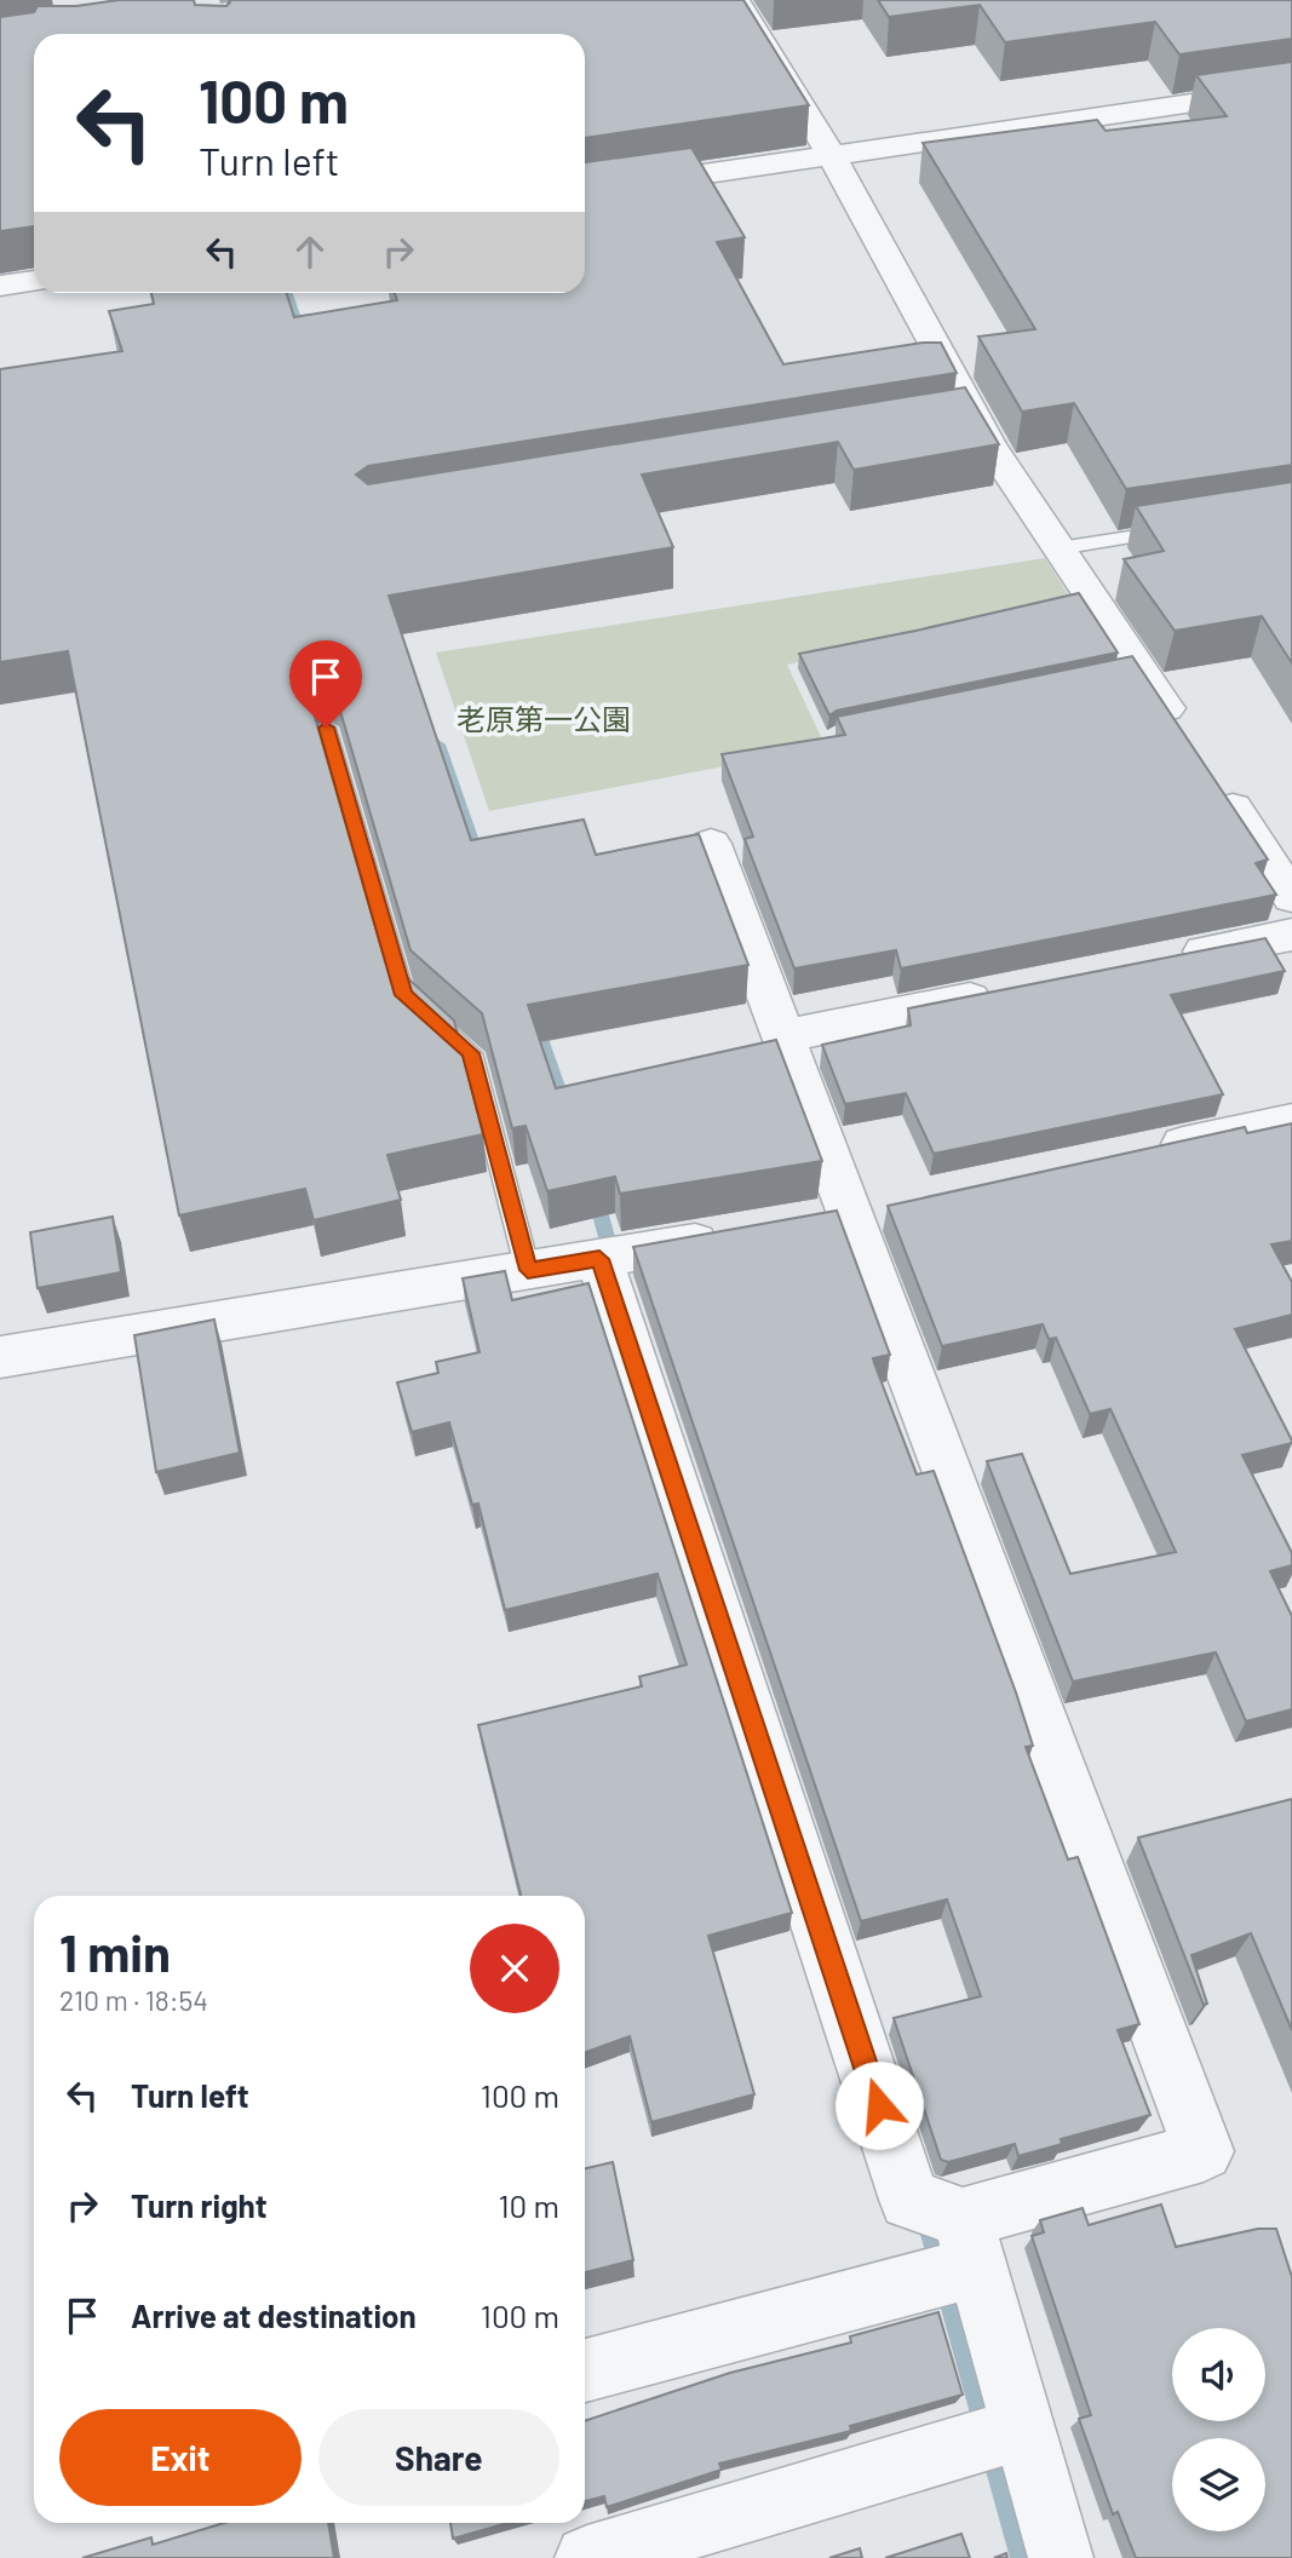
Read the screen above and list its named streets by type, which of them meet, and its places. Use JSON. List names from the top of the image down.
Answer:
{
  "parks": ["老原第一公園"],
  "page": {
    "turn": ["100 m", "Turn left"],
    "heading": ["1 min", "210 m · 18:54"],
    "list": [
      {
        "name": "Turn left",
        "value": "100 m"
      },
      {
        "name": "Turn right",
        "value": "10 m"
      },
      {
        "name": "Arrive at destination",
        "value": "100 m"
      }
    ],
    "buttons": ["Exit", "Share"]
  }
}
